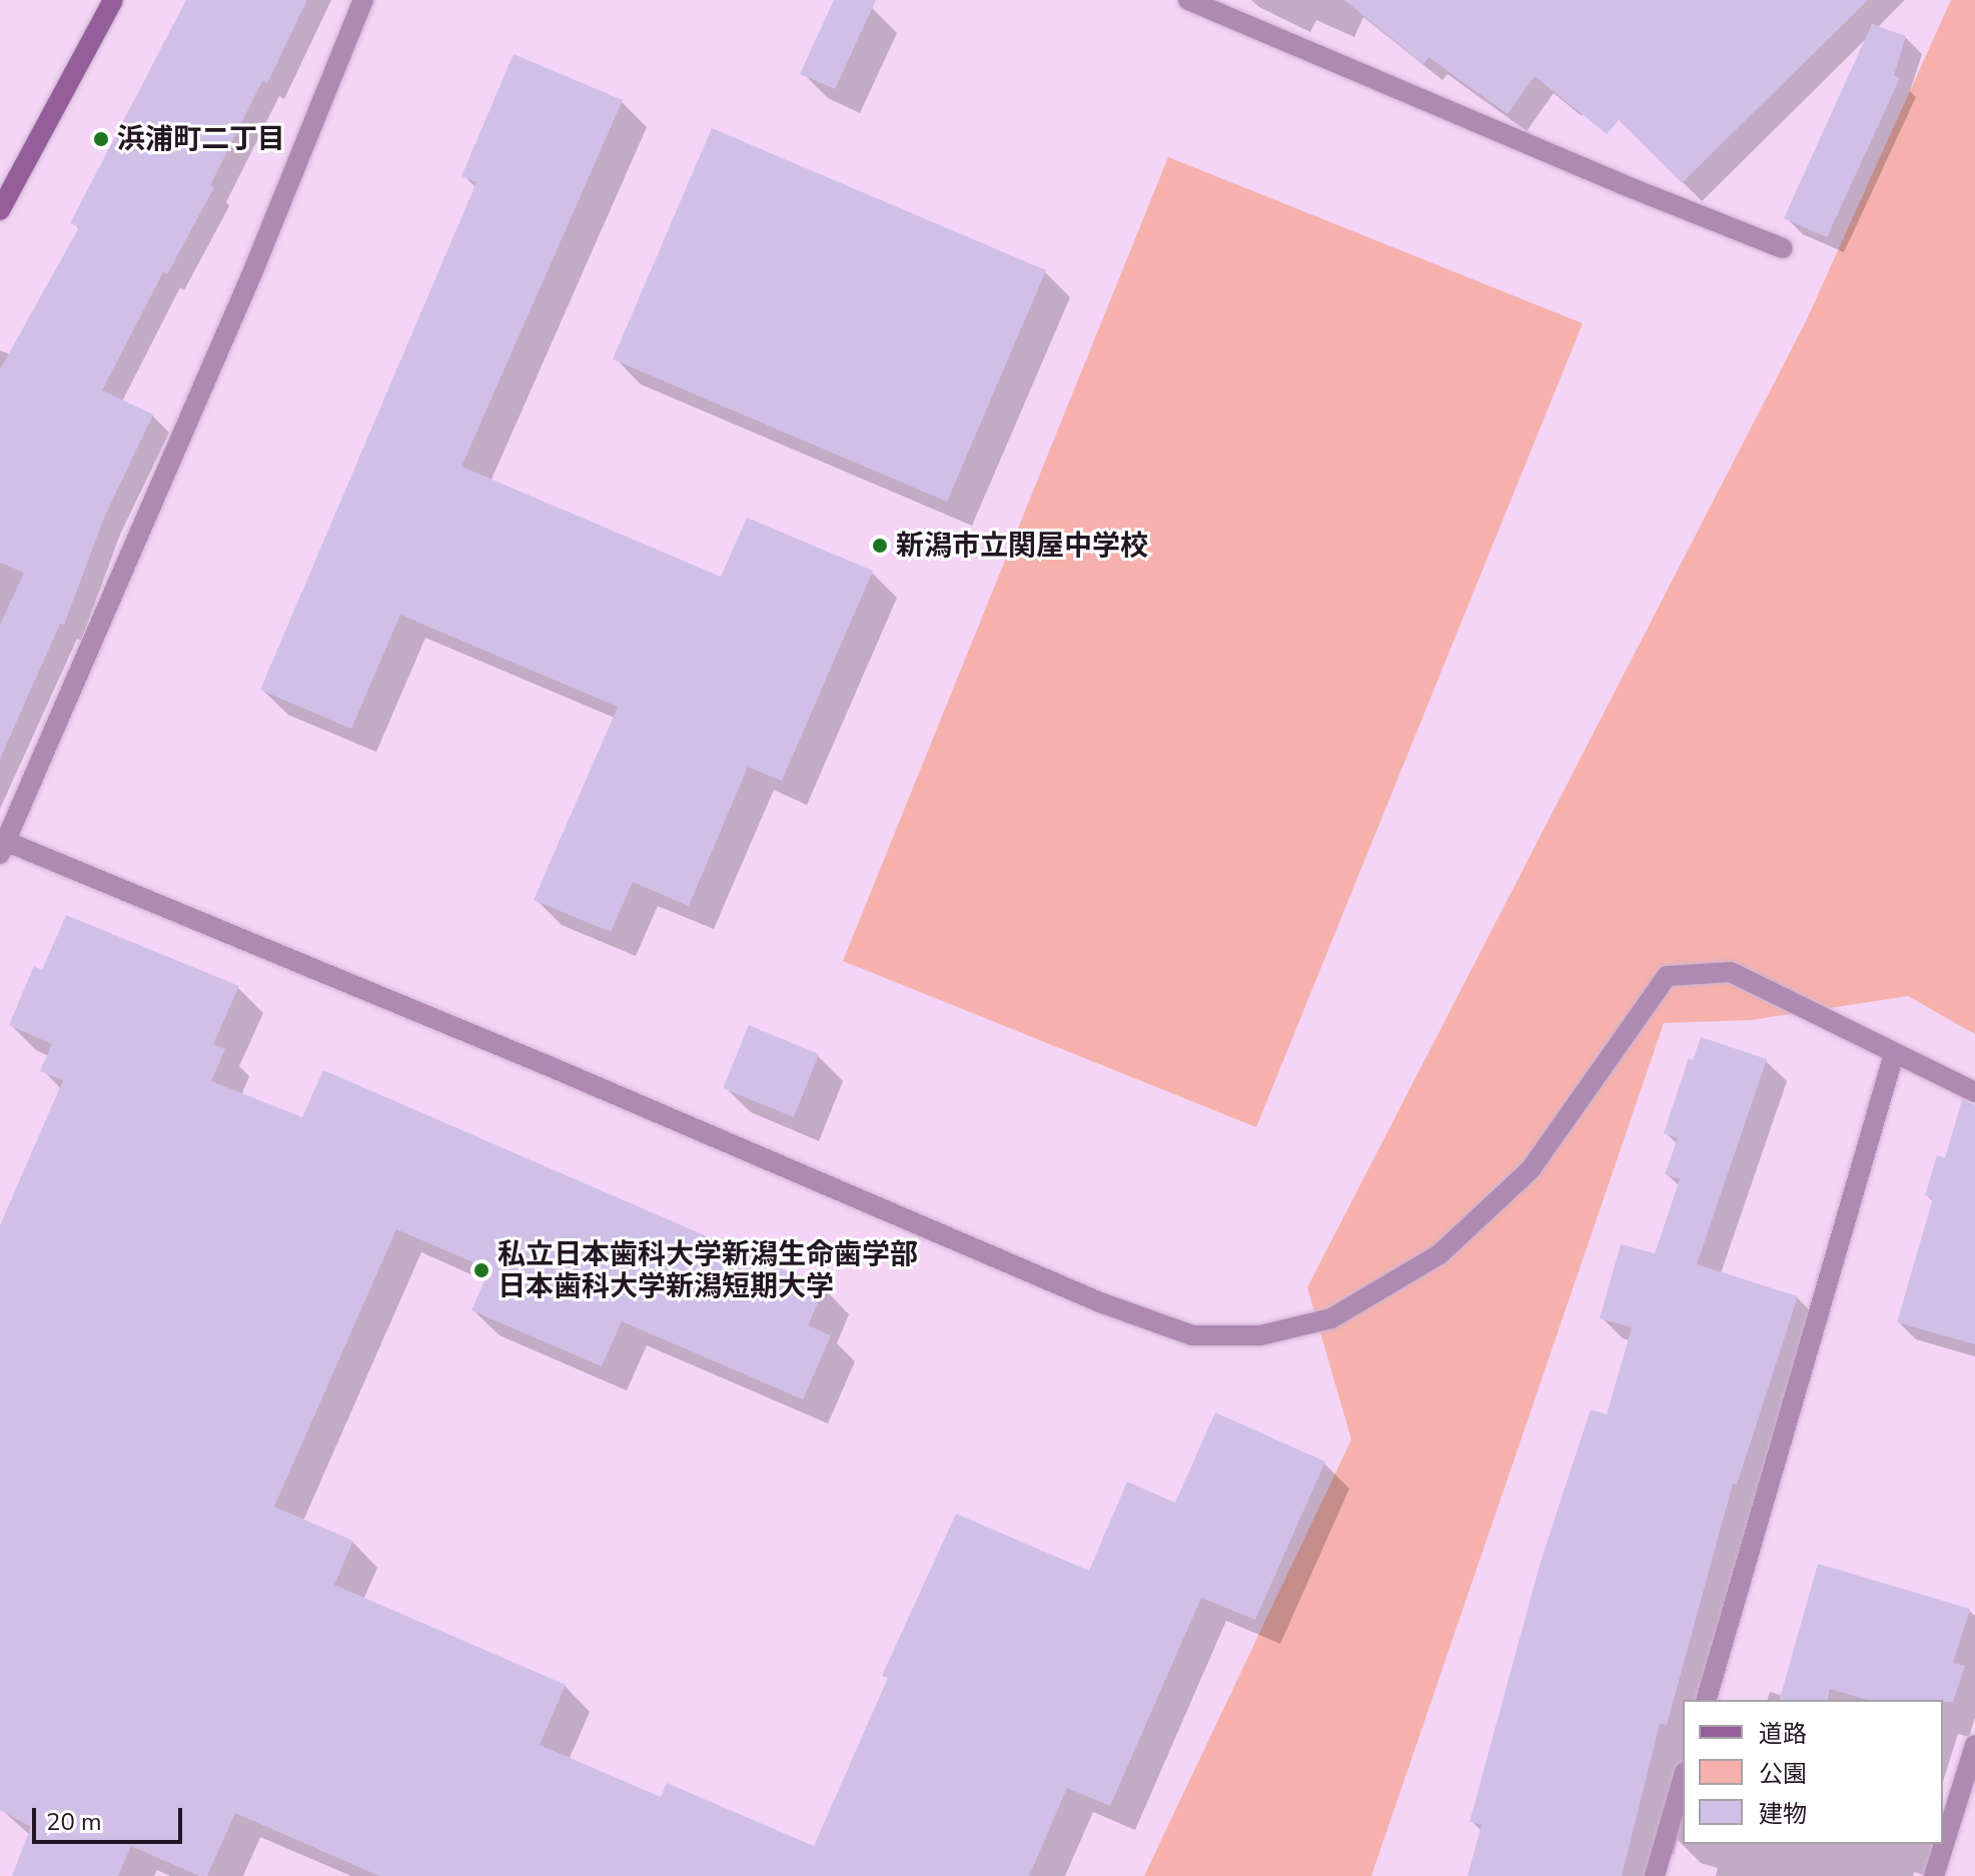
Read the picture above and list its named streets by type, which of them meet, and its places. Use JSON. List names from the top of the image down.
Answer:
{
  "places": ["浜浦町二丁目", "新潟市立関屋中学校", "私立日本歯科大学新潟生命歯学部 日本歯科大学新潟短期大学"],
  "legend": ["道路", "公園", "建物"],
  "scale_bar": "20 m"
}
